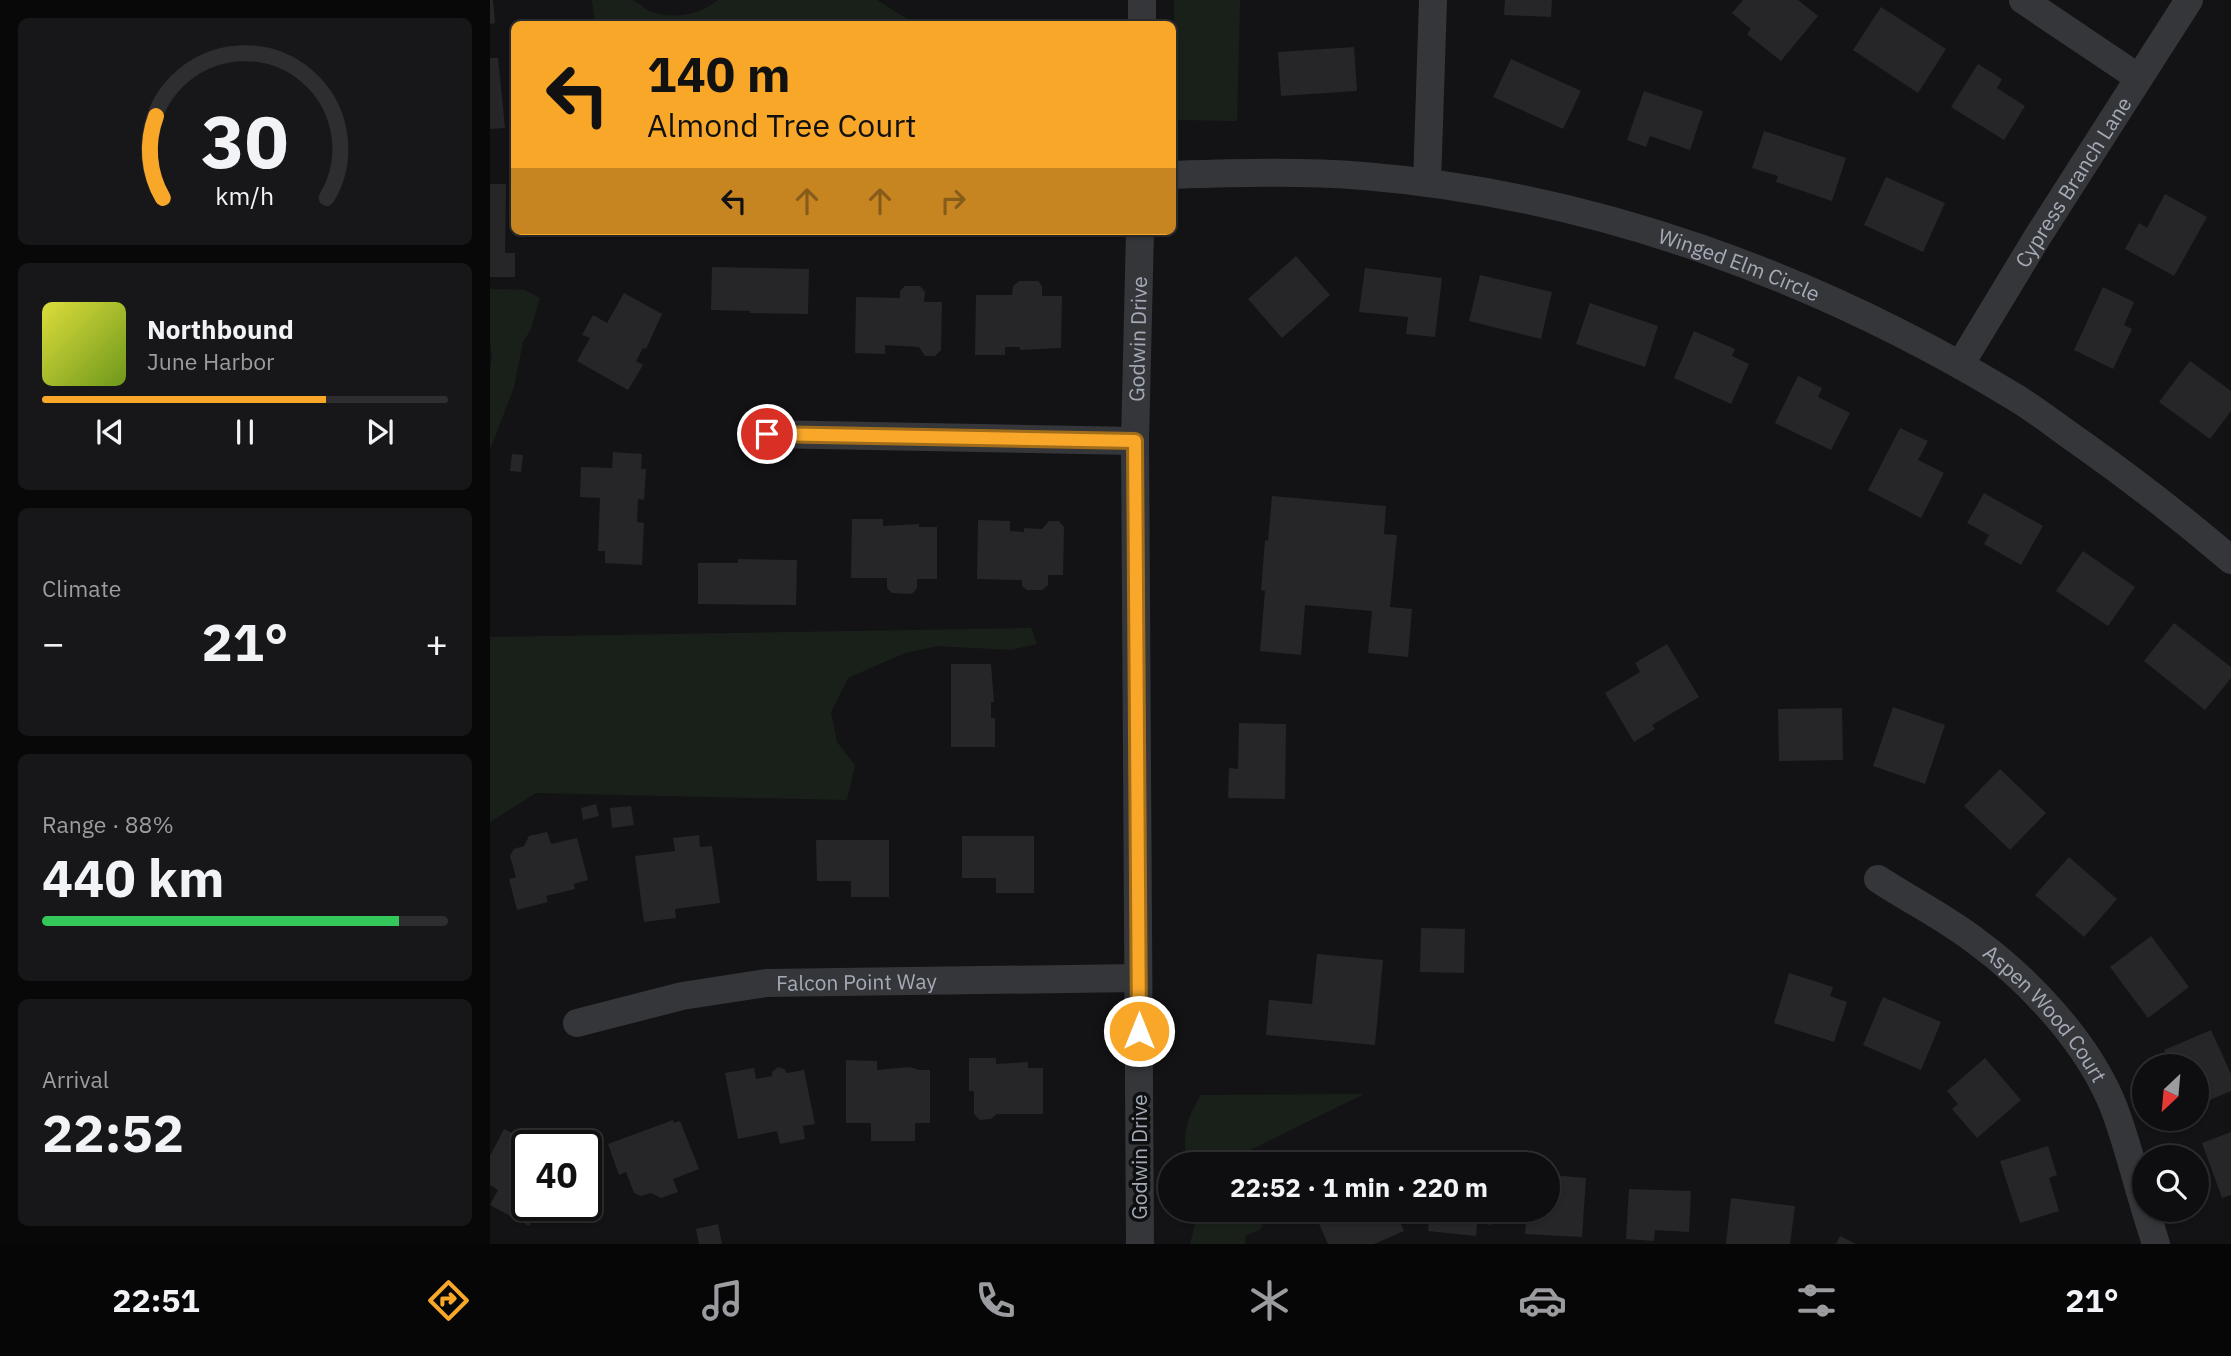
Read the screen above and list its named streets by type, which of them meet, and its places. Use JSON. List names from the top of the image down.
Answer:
{
  "streets": {
    "street": [
      "Cypress Branch Lane",
      "Winged Elm Circle",
      "Godwin Drive",
      "Falcon Point Way",
      "Aspen Wood Court"
    ]
  },
  "crossings": [
    ["Cypress Branch Lane", "Winged Elm Circle"],
    ["Godwin Drive", "Falcon Point Way"]
  ],
  "north": "bottom left",
  "page": {
    "turn": ["140 m", "Almond Tree Court"],
    "song": ["Northbound", "June Harbor"],
    "tile": [
      "Climate",
      ["Range · 88%", "440 km"],
      ["Arrival", "22:52"]
    ],
    "heat": ["−", "21°", "+"],
    "limit": "40",
    "trip": "22:52 · 1 min · 220 m",
    "tabs": ["22:51", "21°"],
    "gauge": ["30", "km/h"]
  }
}
